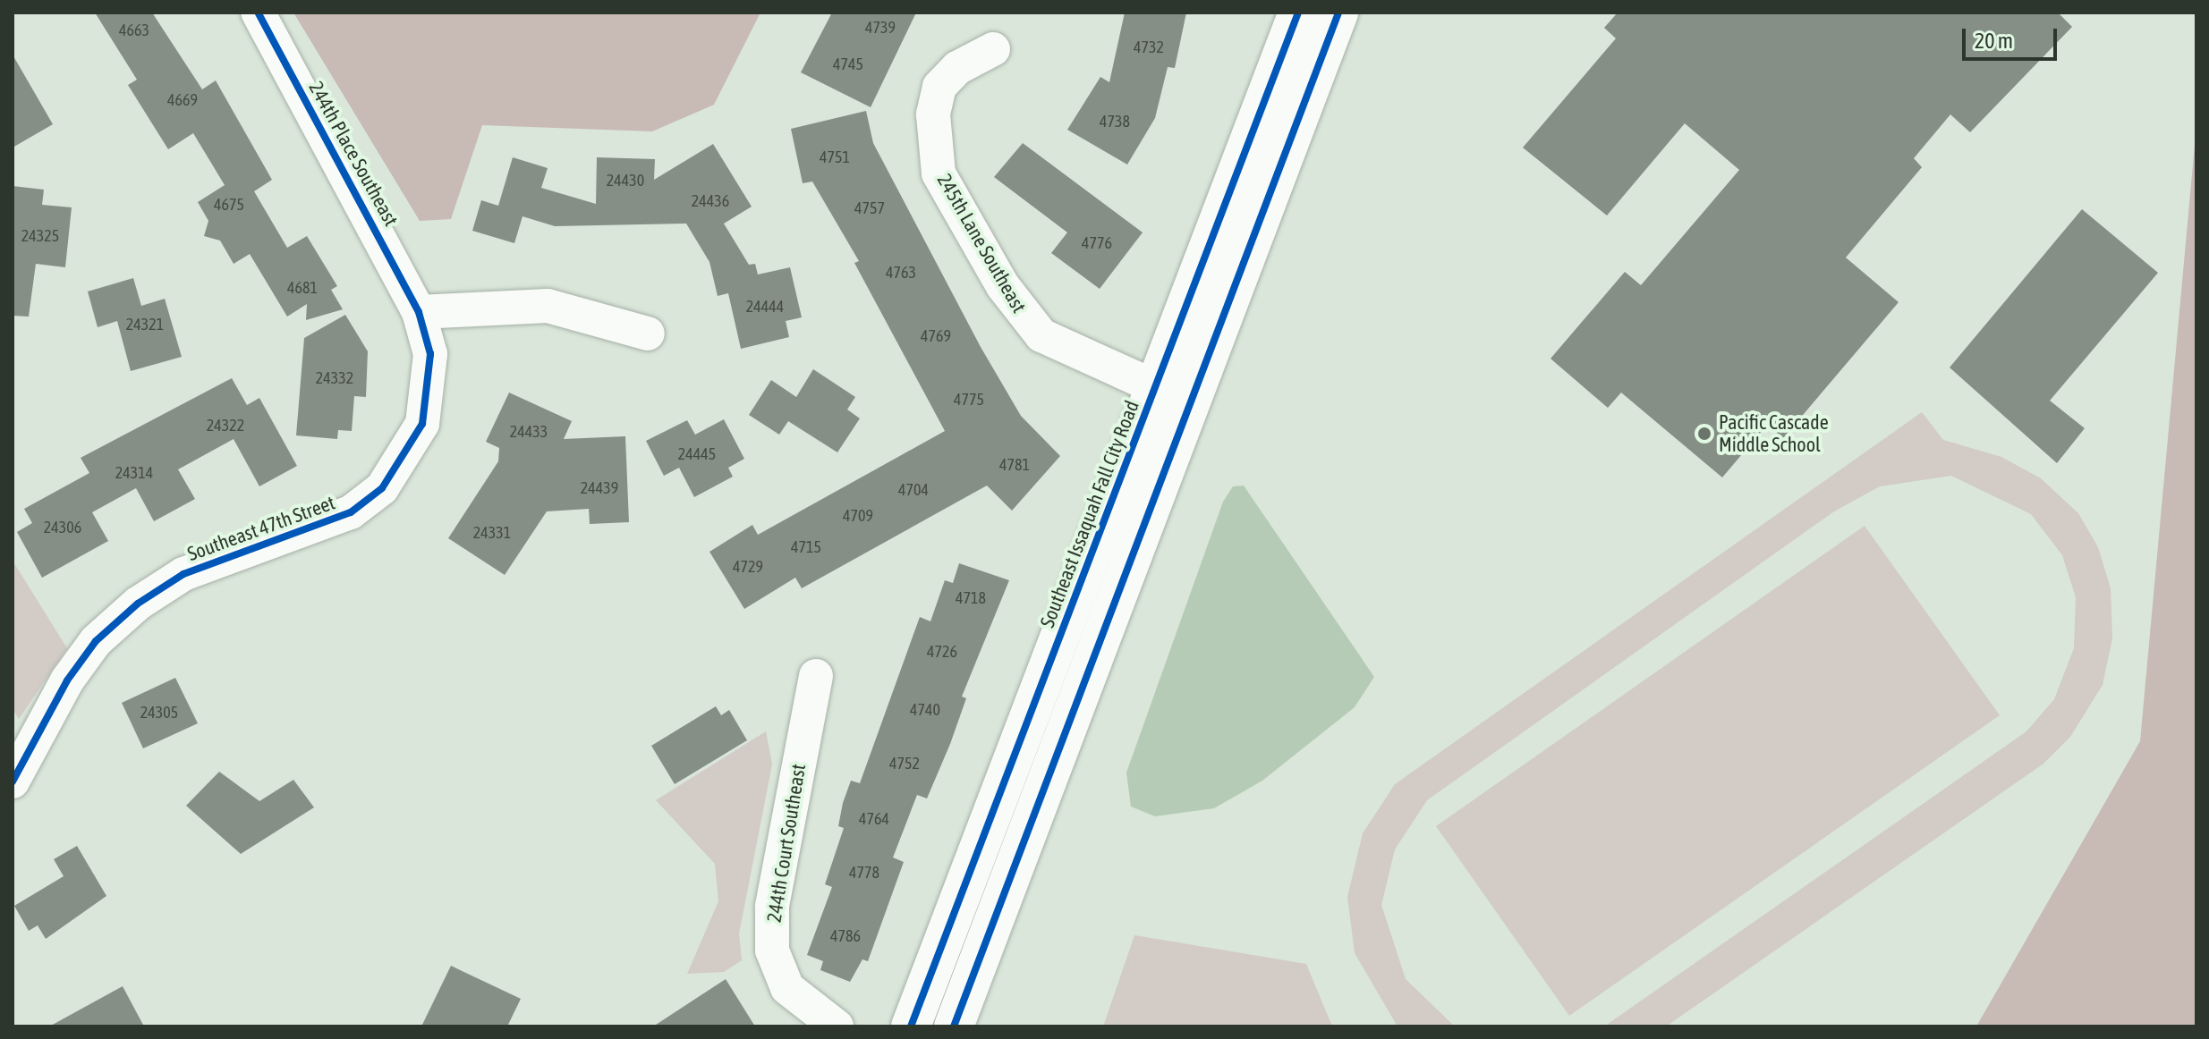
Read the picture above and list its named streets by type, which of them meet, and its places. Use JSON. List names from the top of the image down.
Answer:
{
  "streets": {
    "street": [
      "244th Place Southeast",
      "245th Lane Southeast",
      "Southeast Issaquah Fall City Road",
      "Southeast 47th Street",
      "244th Court Southeast"
    ]
  },
  "crossings": [
    ["244th Place Southeast", "Southeast 47th Street"],
    ["245th Lane Southeast", "Southeast Issaquah Fall City Road"]
  ],
  "places": ["Pacific Cascade Middle School"],
  "house_numbers": [
    "4739",
    "4663",
    "4732",
    "4745",
    "4669",
    "4738",
    "4751",
    "24430",
    "24436",
    "4675",
    "4757",
    "24325",
    "4776",
    "4763",
    "4681",
    "24444",
    "24321",
    "4769",
    "24332",
    "4775",
    "24322",
    "24433",
    "24445",
    "4781",
    "24314",
    "24439",
    "4704",
    "4709",
    "24306",
    "24331",
    "4715",
    "4729",
    "4718",
    "4726",
    "4740",
    "24305",
    "4752",
    "4764",
    "4778",
    "4786"
  ],
  "scale_bar": "20 m"
}
